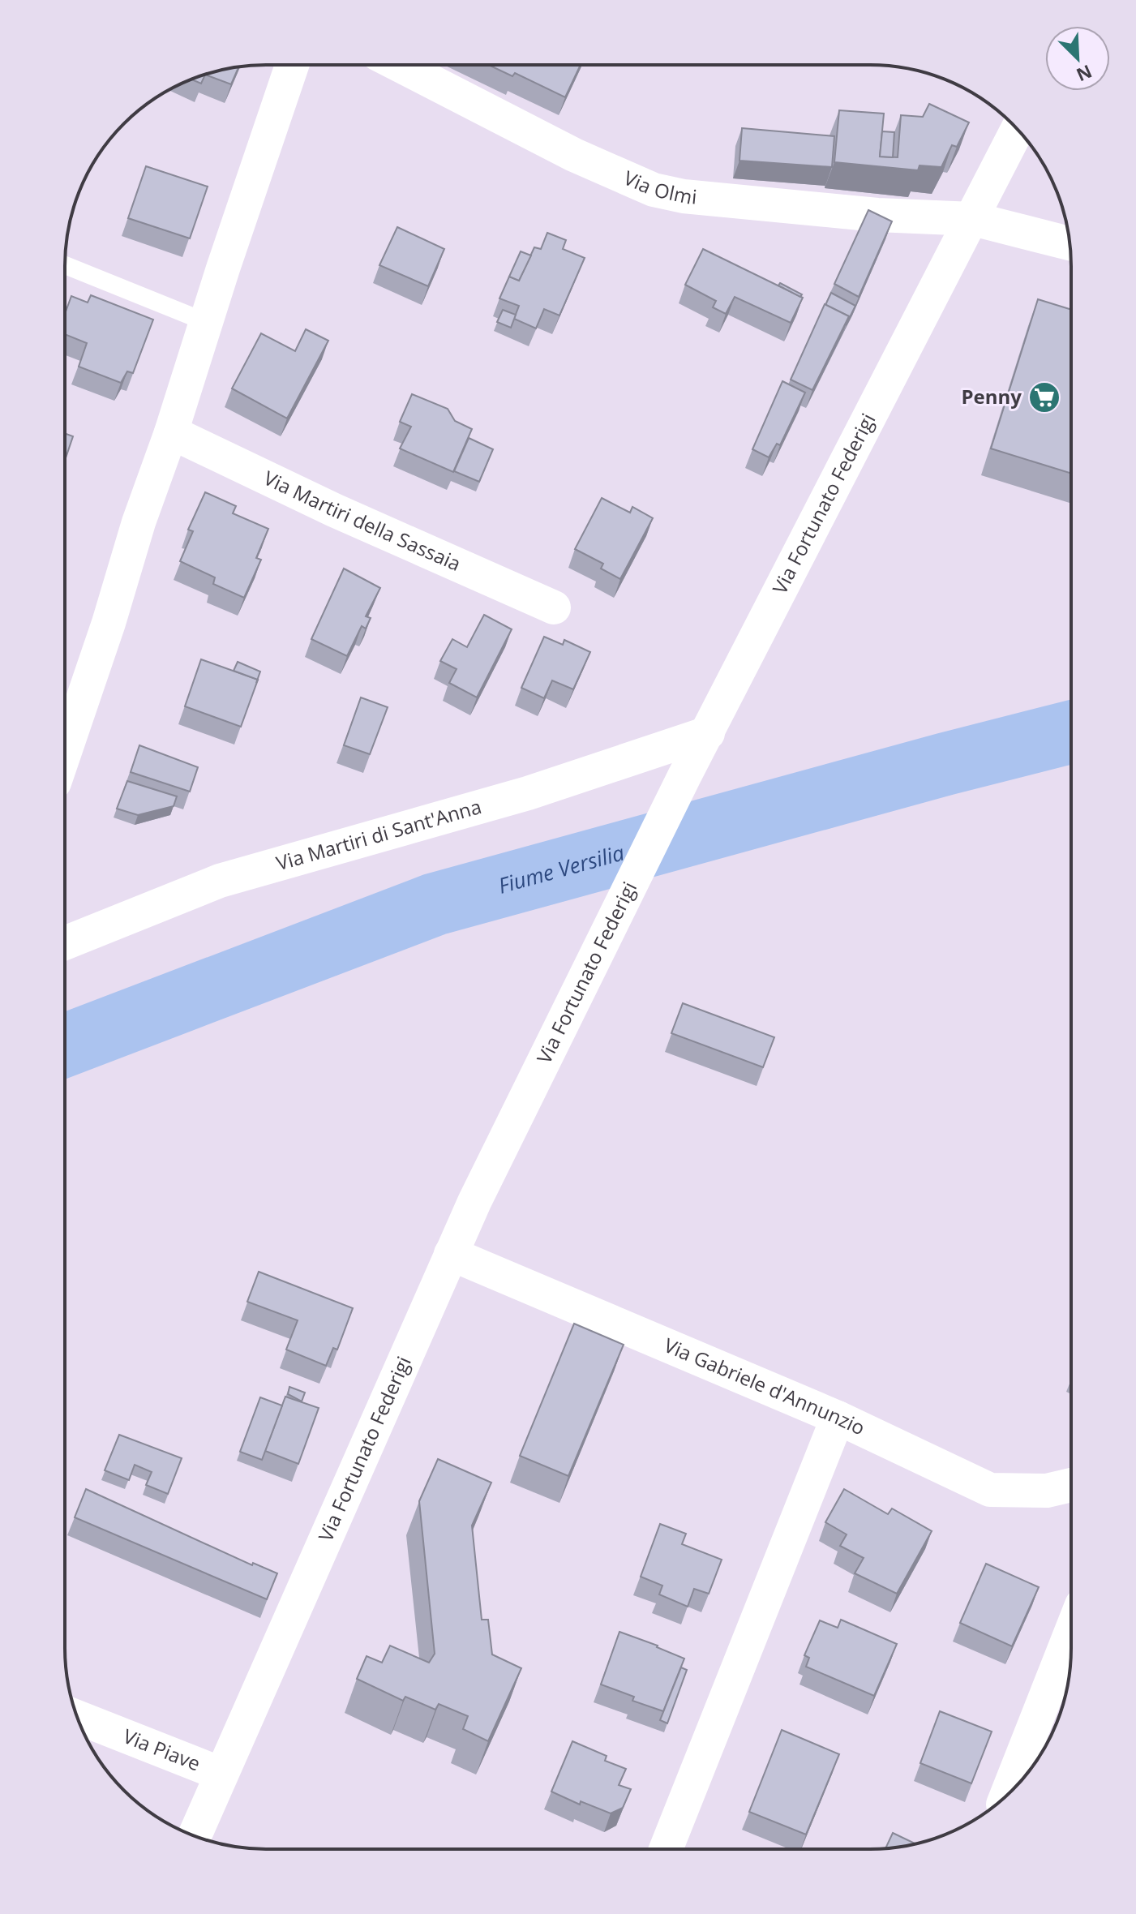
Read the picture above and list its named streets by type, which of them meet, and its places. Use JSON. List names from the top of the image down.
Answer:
{
  "streets": {
    "street": [
      "Via Olmi",
      "Via Fortunato Federigi",
      "Via Martiri della Sassaia",
      "Via Martiri di Sant'Anna",
      "Via Gabriele d'Annunzio",
      "Via Piave"
    ]
  },
  "crossings": [
    ["Via Olmi", "Via Fortunato Federigi"],
    ["Via Fortunato Federigi", "Via Martiri di Sant'Anna"],
    ["Via Fortunato Federigi", "Via Gabriele d'Annunzio"],
    ["Via Fortunato Federigi", "Via Piave"]
  ],
  "water": ["Fiume Versilia"],
  "places": {
    "supermarket": ["Penny"]
  },
  "north": "bottom right"
}
